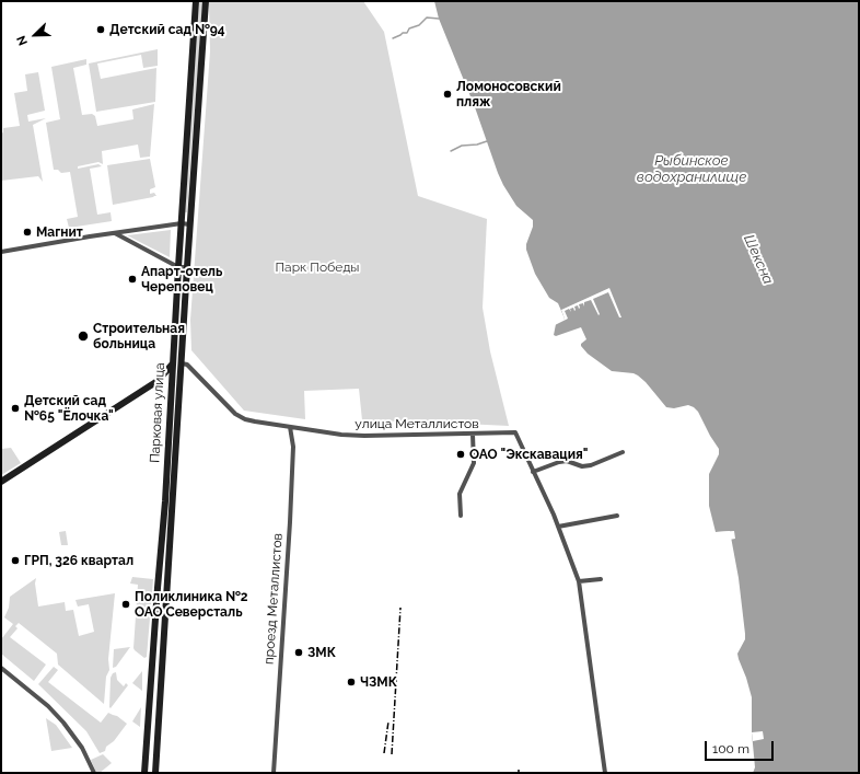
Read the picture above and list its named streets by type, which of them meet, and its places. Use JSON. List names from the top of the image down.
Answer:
{
  "streets": {
    "main road": ["Парковая улица"],
    "street": ["улица Металлистов", "проезд Металлистов"]
  },
  "crossings": [
    ["Парковая улица", "улица Металлистов"],
    ["улица Металлистов", "проезд Металлистов"]
  ],
  "water": ["Рыбинское водохранилище", "Шексна"],
  "parks": ["Парк Победы"],
  "places": [
    "Детский сад №94",
    "Ломоносовский пляж",
    "Магнит",
    "Апарт-отель Череповец",
    "Строительная больница",
    "Детский сад №65 \"Ёлочка\"",
    "ОАО \"Экскавация\"",
    "ГРП, 326 квартал",
    "Поликлиника №2 ОАО Северсталь",
    "ЗМК",
    "ЧЗМК"
  ],
  "scale_bar": "100 m",
  "north": "bottom left"
}
